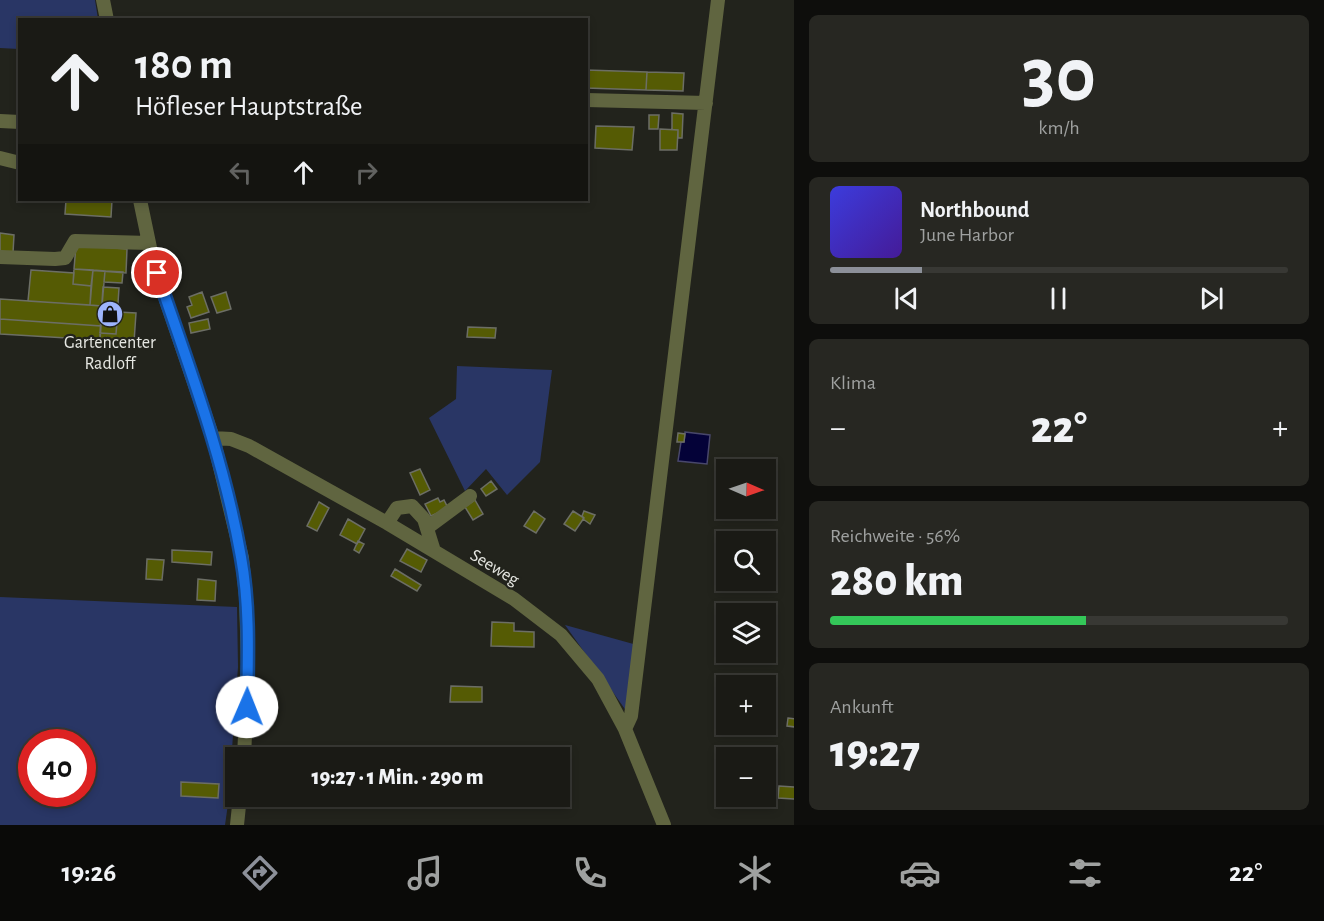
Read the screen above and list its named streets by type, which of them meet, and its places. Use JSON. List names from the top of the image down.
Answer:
{
  "streets": {
    "street": ["Seeweg"]
  },
  "places": {
    "shop": ["Gartencenter Radloff"]
  },
  "north": "right",
  "page": {
    "tile": [
      ["30", "km/h"],
      "Klima",
      ["Reichweite · 56%", "280 km"],
      ["Ankunft", "19:27"]
    ],
    "turn": ["180 m", "Höfleser Hauptstraße"],
    "song": ["Northbound", "June Harbor"],
    "heat": ["−", "22°", "+"],
    "map_buttons": ["+", "−"],
    "limit": "40",
    "trip": "19:27 · 1 Min. · 290 m",
    "tabs": ["19:26", "22°"]
  }
}
